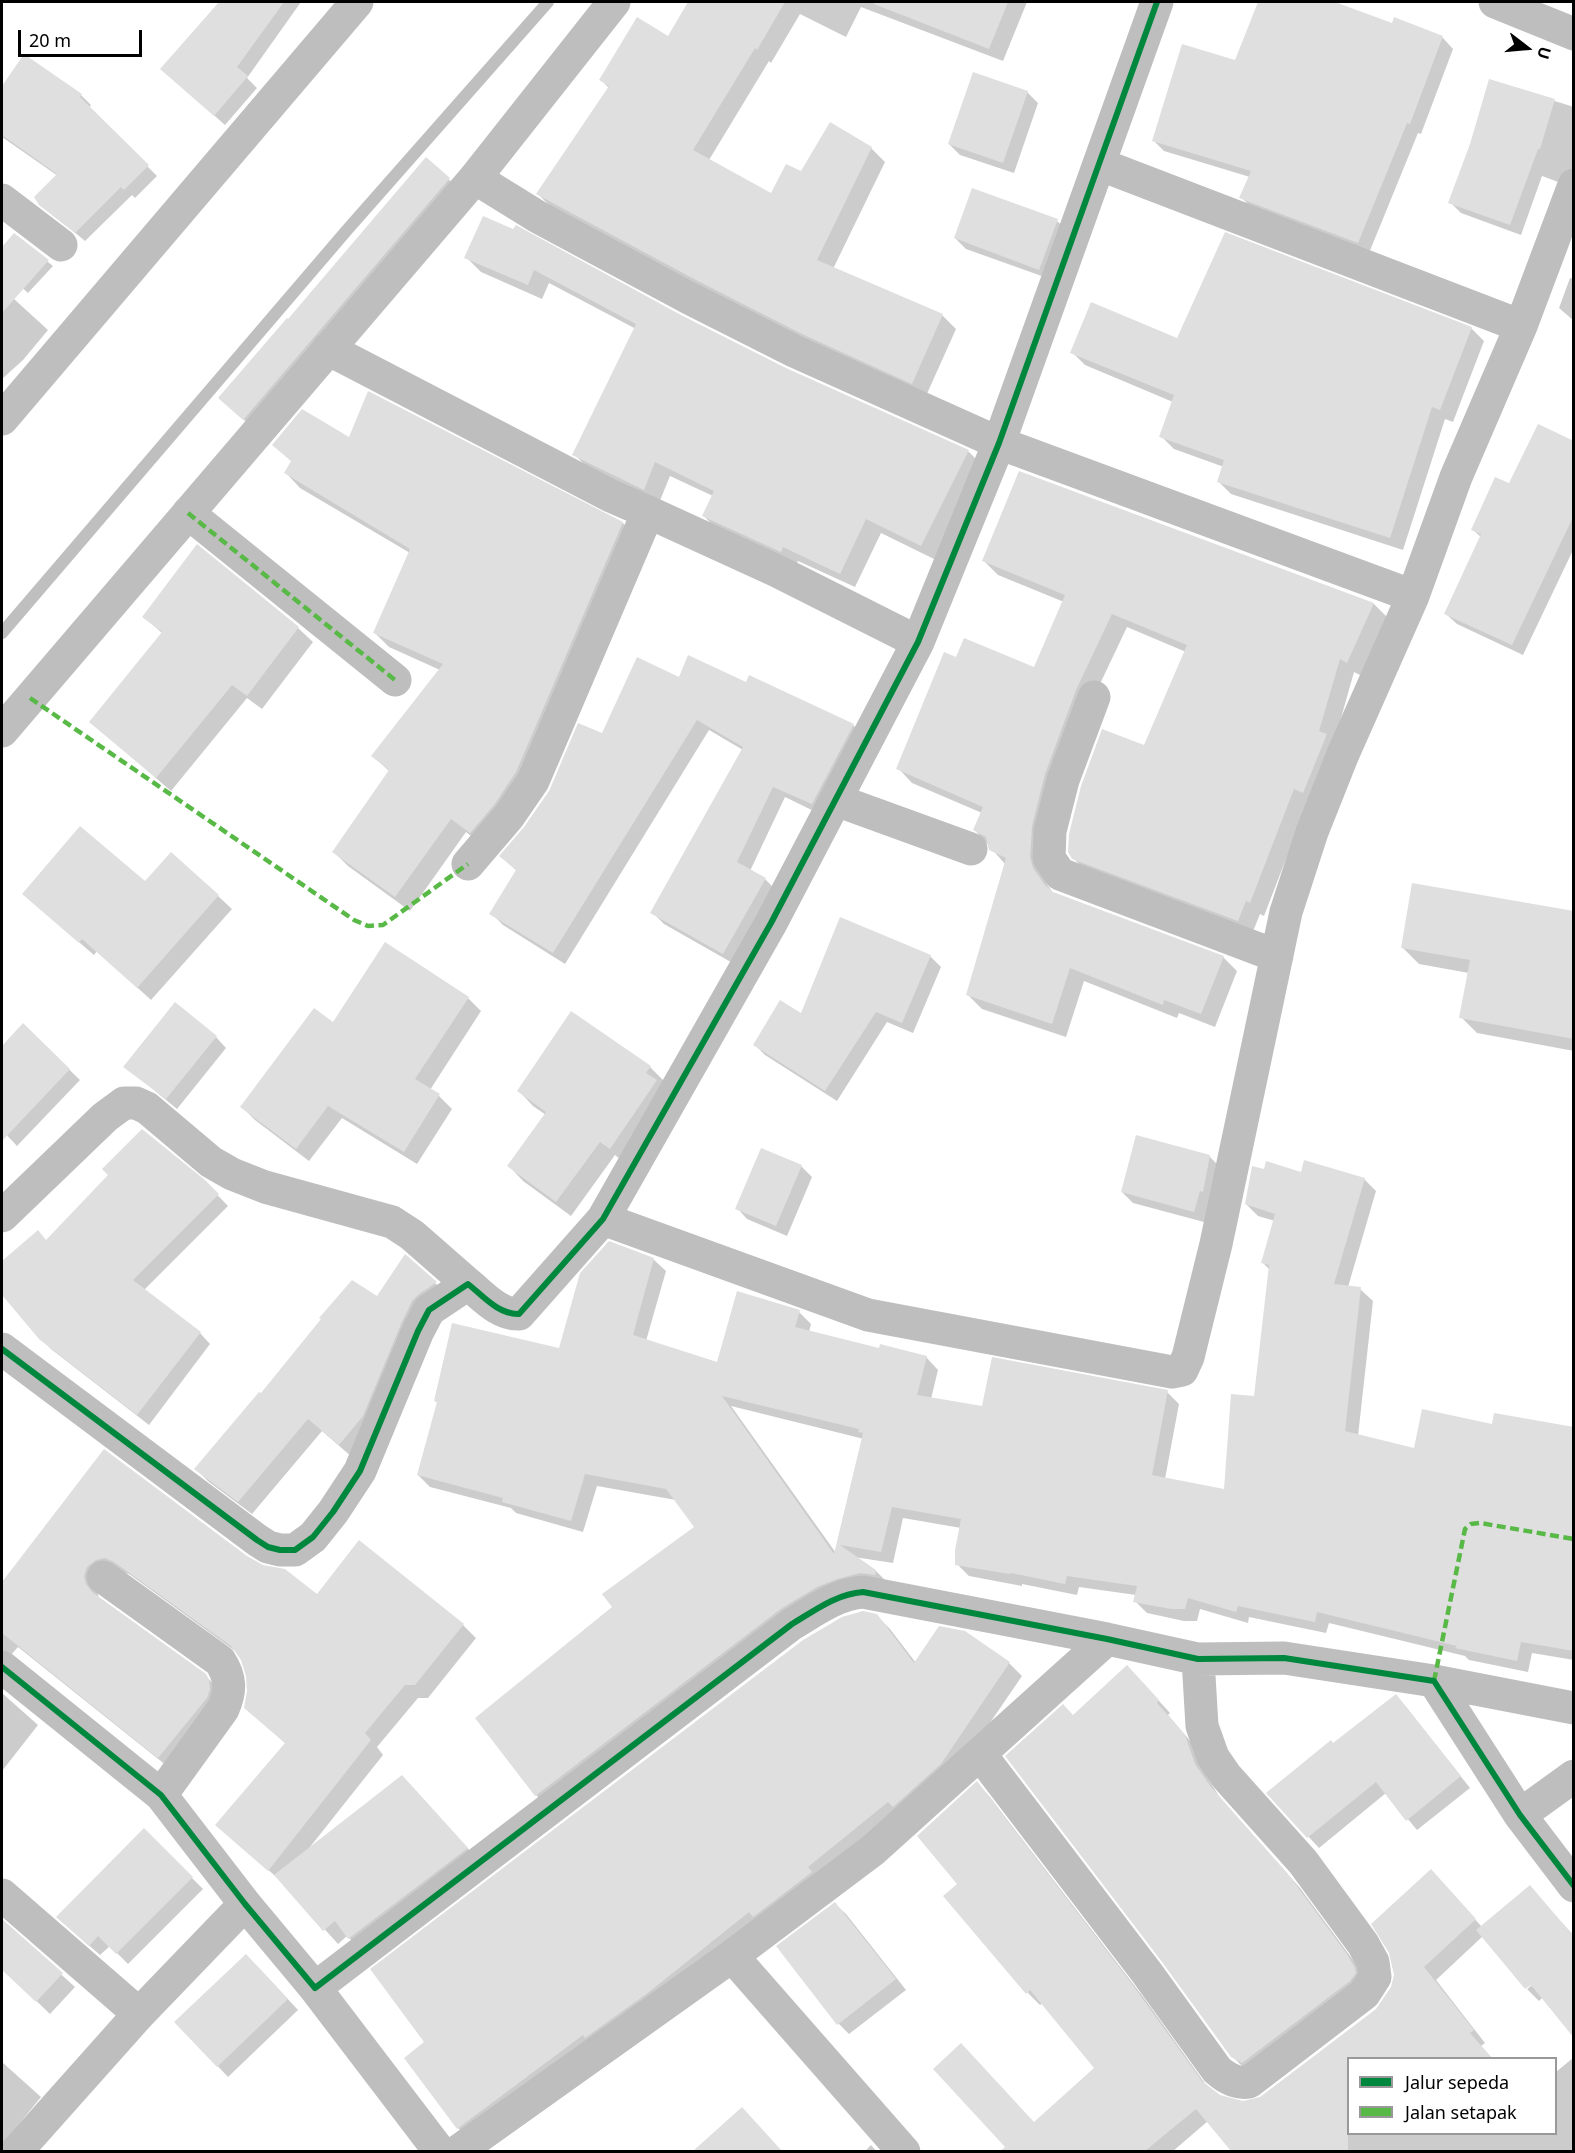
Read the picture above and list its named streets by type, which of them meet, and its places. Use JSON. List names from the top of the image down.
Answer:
{
  "legend": ["Jalur sepeda", "Jalan setapak"],
  "scale_bar": "20 m",
  "north": "right"
}
